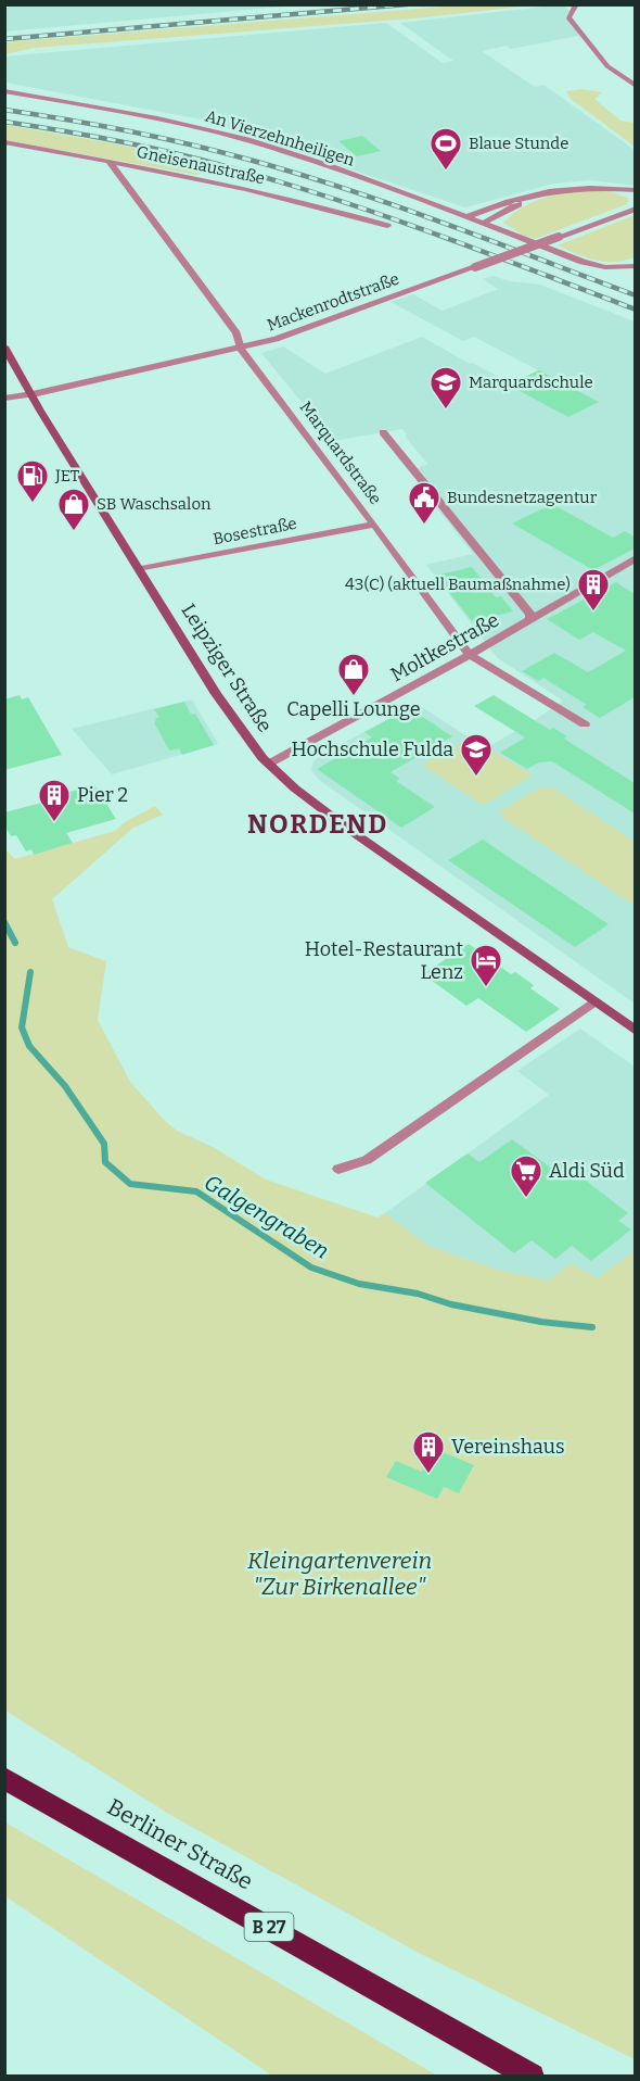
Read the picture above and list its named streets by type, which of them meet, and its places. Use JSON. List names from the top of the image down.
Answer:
{
  "streets": {
    "highway": ["Berliner Straße", "B 27"],
    "main road": ["Leipziger Straße"],
    "street": [
      "An Vierzehnheiligen",
      "Gneisenaustraße",
      "Mackenrodtstraße",
      "Marquardstraße",
      "Bosestraße",
      "Moltkestraße"
    ]
  },
  "crossings": [
    ["Gneisenaustraße", "Marquardstraße"],
    ["Mackenrodtstraße", "Marquardstraße"],
    ["Mackenrodtstraße", "Leipziger Straße"],
    ["Marquardstraße", "Bosestraße"],
    ["Marquardstraße", "Moltkestraße"],
    ["Bosestraße", "Leipziger Straße"],
    ["Moltkestraße", "Leipziger Straße"]
  ],
  "districts": ["NORDEND"],
  "water": ["Galgengraben"],
  "parks": ["Kleingartenverein \"Zur Birkenallee\""],
  "places": {
    "sports": ["Blaue Stunde"],
    "school or university": ["Marquardschule", "Hochschule Fulda"],
    "fuel station": ["JET"],
    "public building": ["Bundesnetzagentur"],
    "shop": ["SB Waschsalon", "Capelli Lounge"],
    "building": ["43(C) (aktuell Baumaßnahme)", "Pier 2", "Vereinshaus"],
    "hotel": ["Hotel-Restaurant Lenz"],
    "supermarket": ["Aldi Süd"]
  }
}
